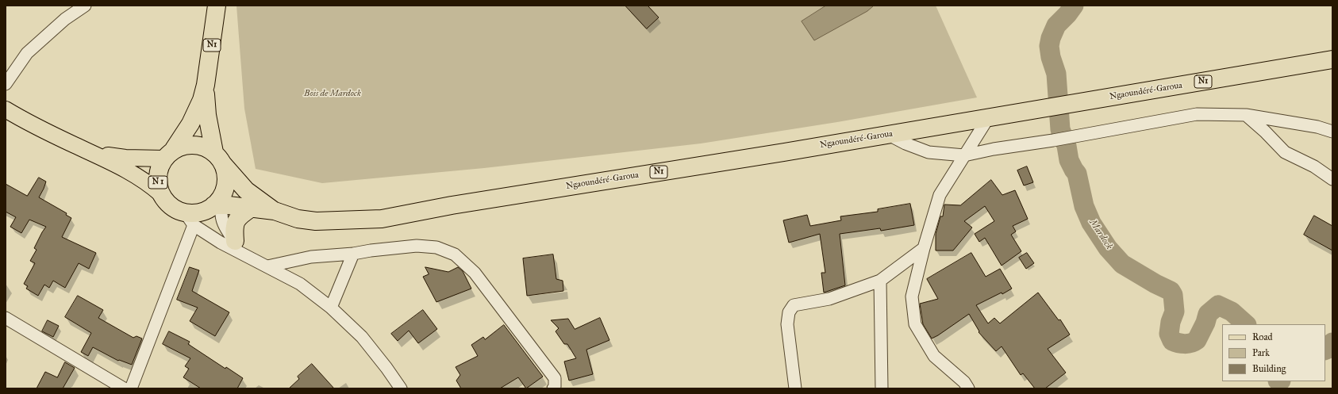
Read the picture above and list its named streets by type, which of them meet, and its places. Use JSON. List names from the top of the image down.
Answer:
{
  "streets": {
    "highway": ["N1", "Ngaoundéré-Garoua", "N 1"]
  },
  "crossings": [
    ["N1", "Ngaoundéré-Garoua"],
    ["N1", "N 1"],
    ["Ngaoundéré-Garoua", "N 1"]
  ],
  "water": ["Mardock"],
  "parks": ["Bois de Mardock"],
  "legend": ["Road", "Park", "Building"]
}
